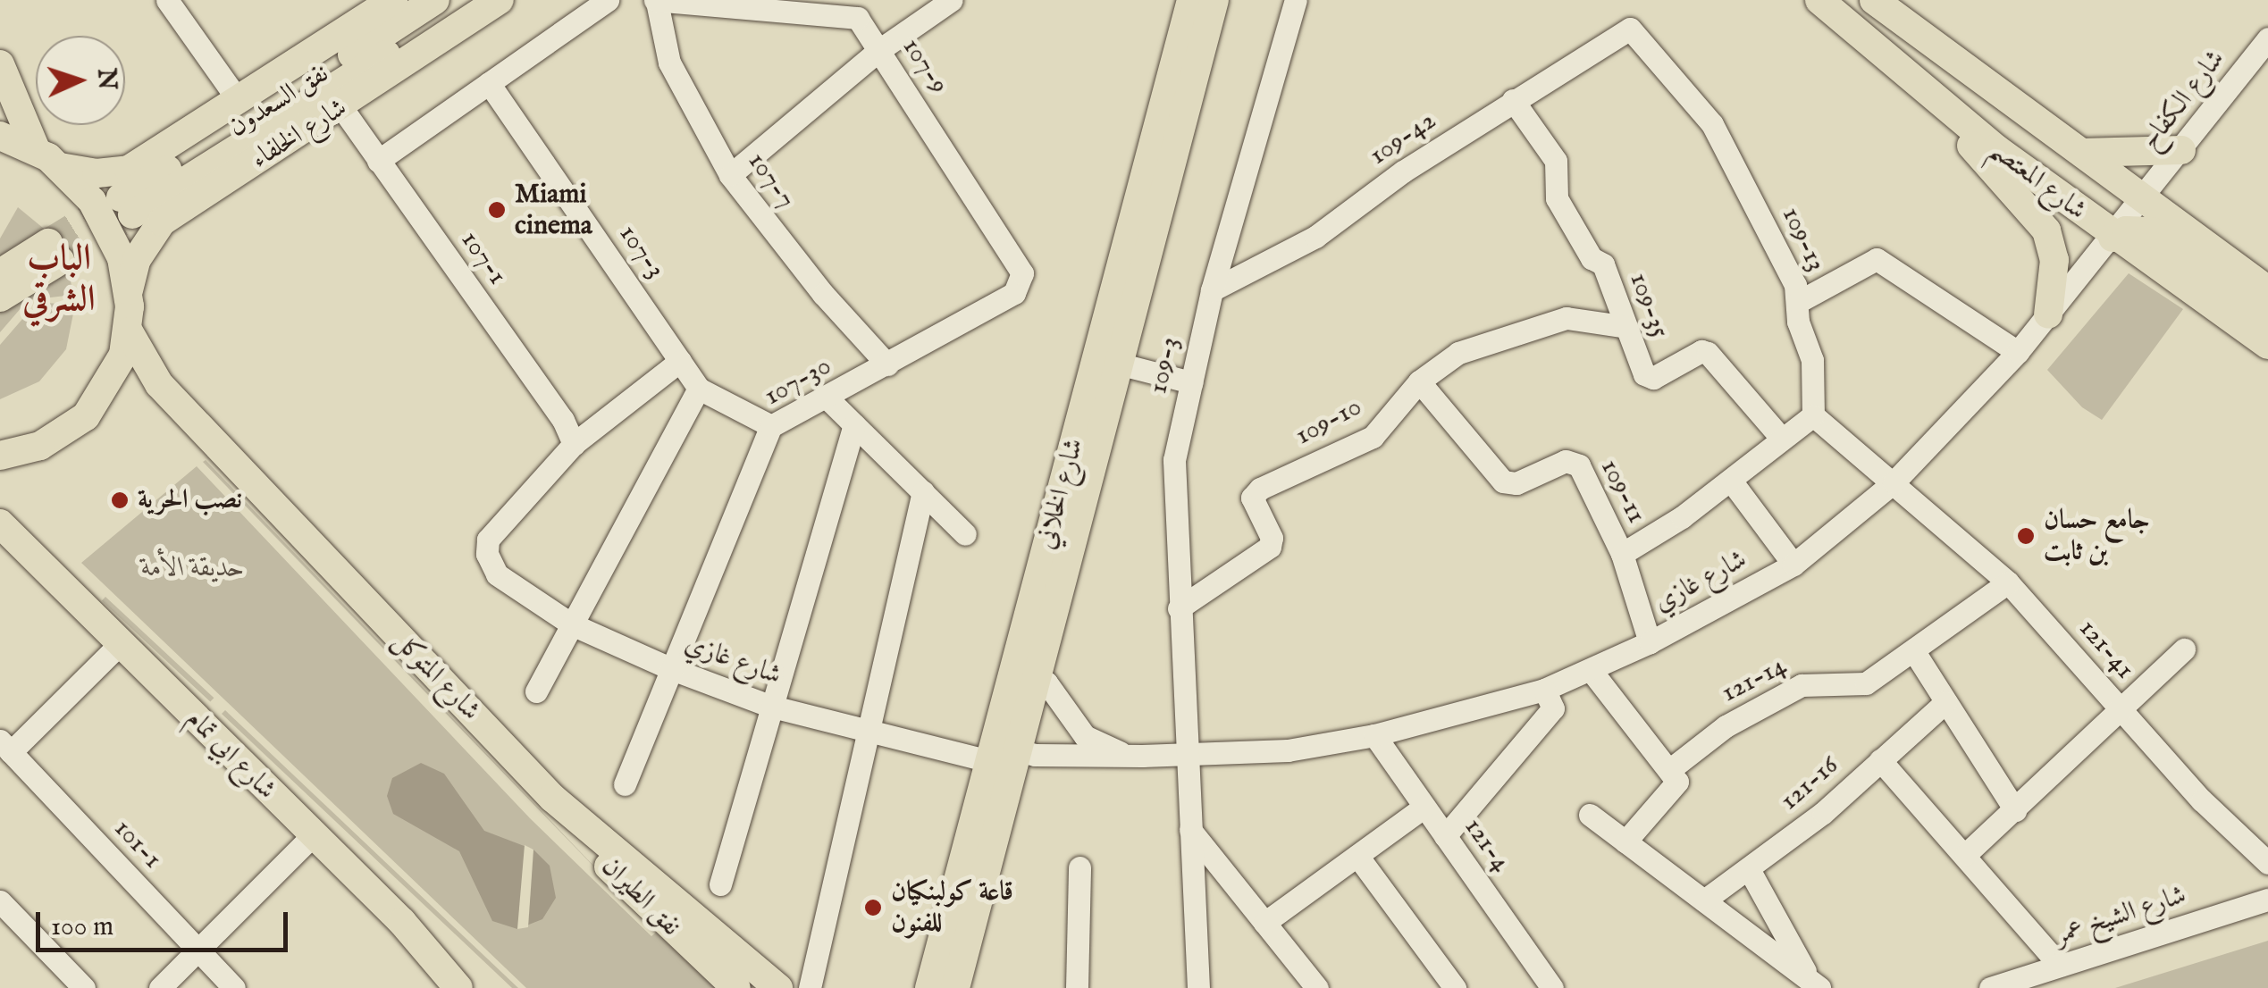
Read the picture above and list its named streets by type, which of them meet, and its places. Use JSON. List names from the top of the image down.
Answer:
{
  "streets": {
    "main road": [
      "نفق السعدون",
      "شارع الخلفاء",
      "شارع المعتصم",
      "شارع الخلاني",
      "شارع المتوكل",
      "شارع ابي تمام",
      "نفق الطيران"
    ],
    "street": [
      "107-9",
      "شارع الكفاح",
      "109-42",
      "107-7",
      "109-13",
      "107-3",
      "107-1",
      "109-35",
      "109-3",
      "107-30",
      "109-10",
      "109-11",
      "شارع غازي",
      "121-41",
      "121-14",
      "121-16",
      "101-1",
      "121-4",
      "شارع الشيخ عمر"
    ]
  },
  "crossings": [
    ["107-9", "107-7"],
    ["107-9", "107-30"],
    ["شارع الكفاح", "شارع المعتصم"],
    ["شارع الكفاح", "شارع غازي"],
    ["شارع الخلفاء", "107-1"],
    ["109-42", "109-13"],
    ["109-42", "109-35"],
    ["109-42", "109-3"],
    ["107-7", "107-30"],
    ["شارع المعتصم", "شارع غازي"],
    ["107-3", "107-30"],
    ["107-1", "شارع غازي"],
    ["109-35", "109-10"],
    ["109-3", "109-10"],
    ["109-3", "شارع غازي"],
    ["107-30", "شارع غازي"],
    ["109-10", "109-11"],
    ["109-11", "شارع غازي"],
    ["شارع الخلاني", "شارع غازي"],
    ["شارع غازي", "121-41"],
    ["شارع غازي", "121-4"],
    ["121-41", "121-14"],
    ["شارع المتوكل", "نفق الطيران"]
  ],
  "districts": ["الباب الشرقي"],
  "parks": ["حديقة الأمة"],
  "places": [
    "Miami cinema",
    "نصب الحرية",
    "جامع حسان بن ثابت",
    "قاعة كولبنكيان للفنون"
  ],
  "scale_bar": "100 m",
  "north": "right"
}
